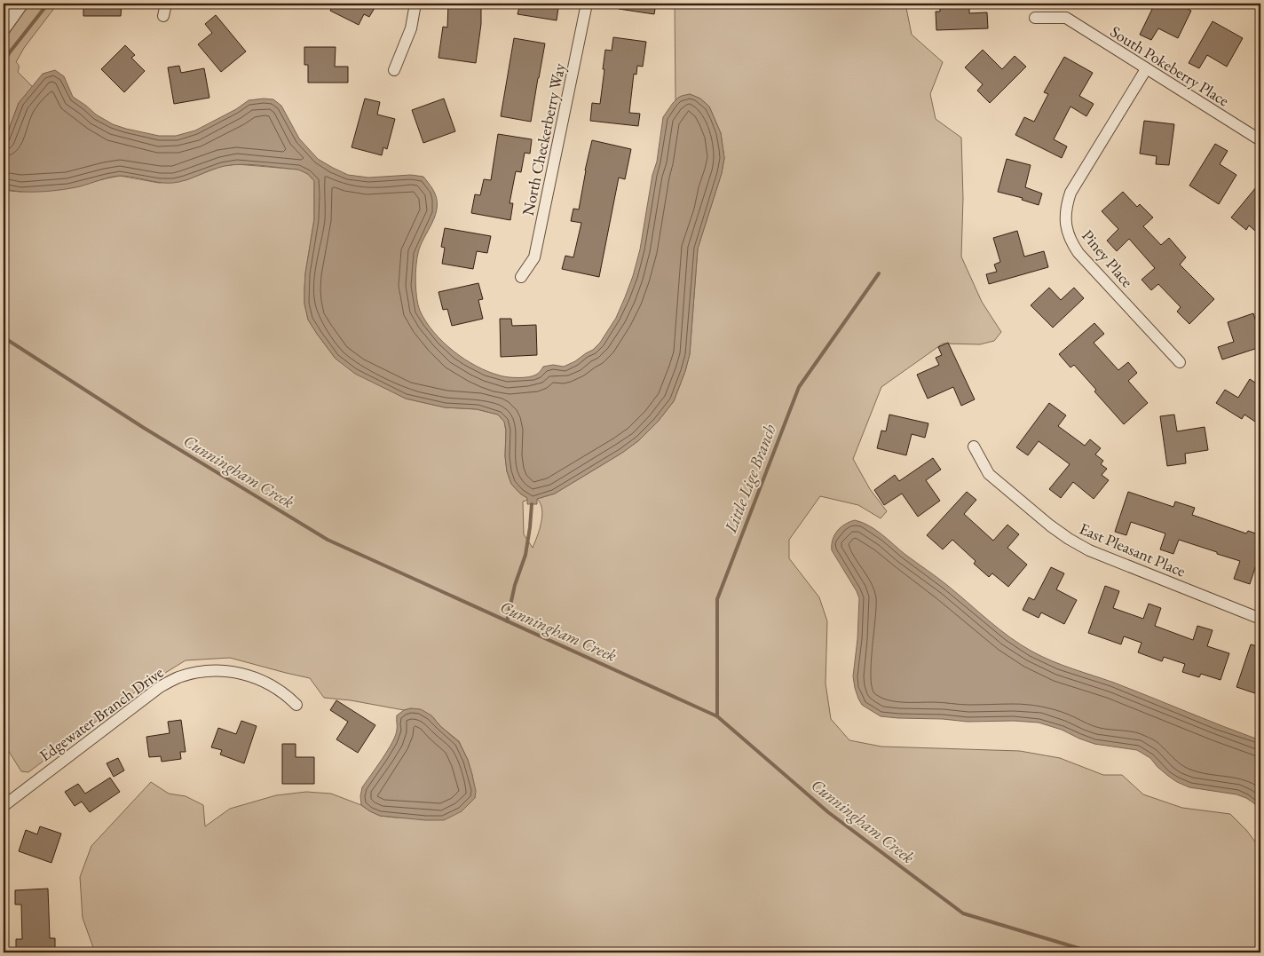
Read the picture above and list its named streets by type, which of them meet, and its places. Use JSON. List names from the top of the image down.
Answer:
{
  "streets": {
    "street": [
      "South Pokeberry Place",
      "North Checkerberry Way",
      "Piney Place",
      "East Pleasant Place",
      "Edgewater Branch Drive"
    ]
  },
  "crossings": [
    ["South Pokeberry Place", "Piney Place"]
  ],
  "water": ["Cunningham Creek", "Little Lige Branch"]
}
